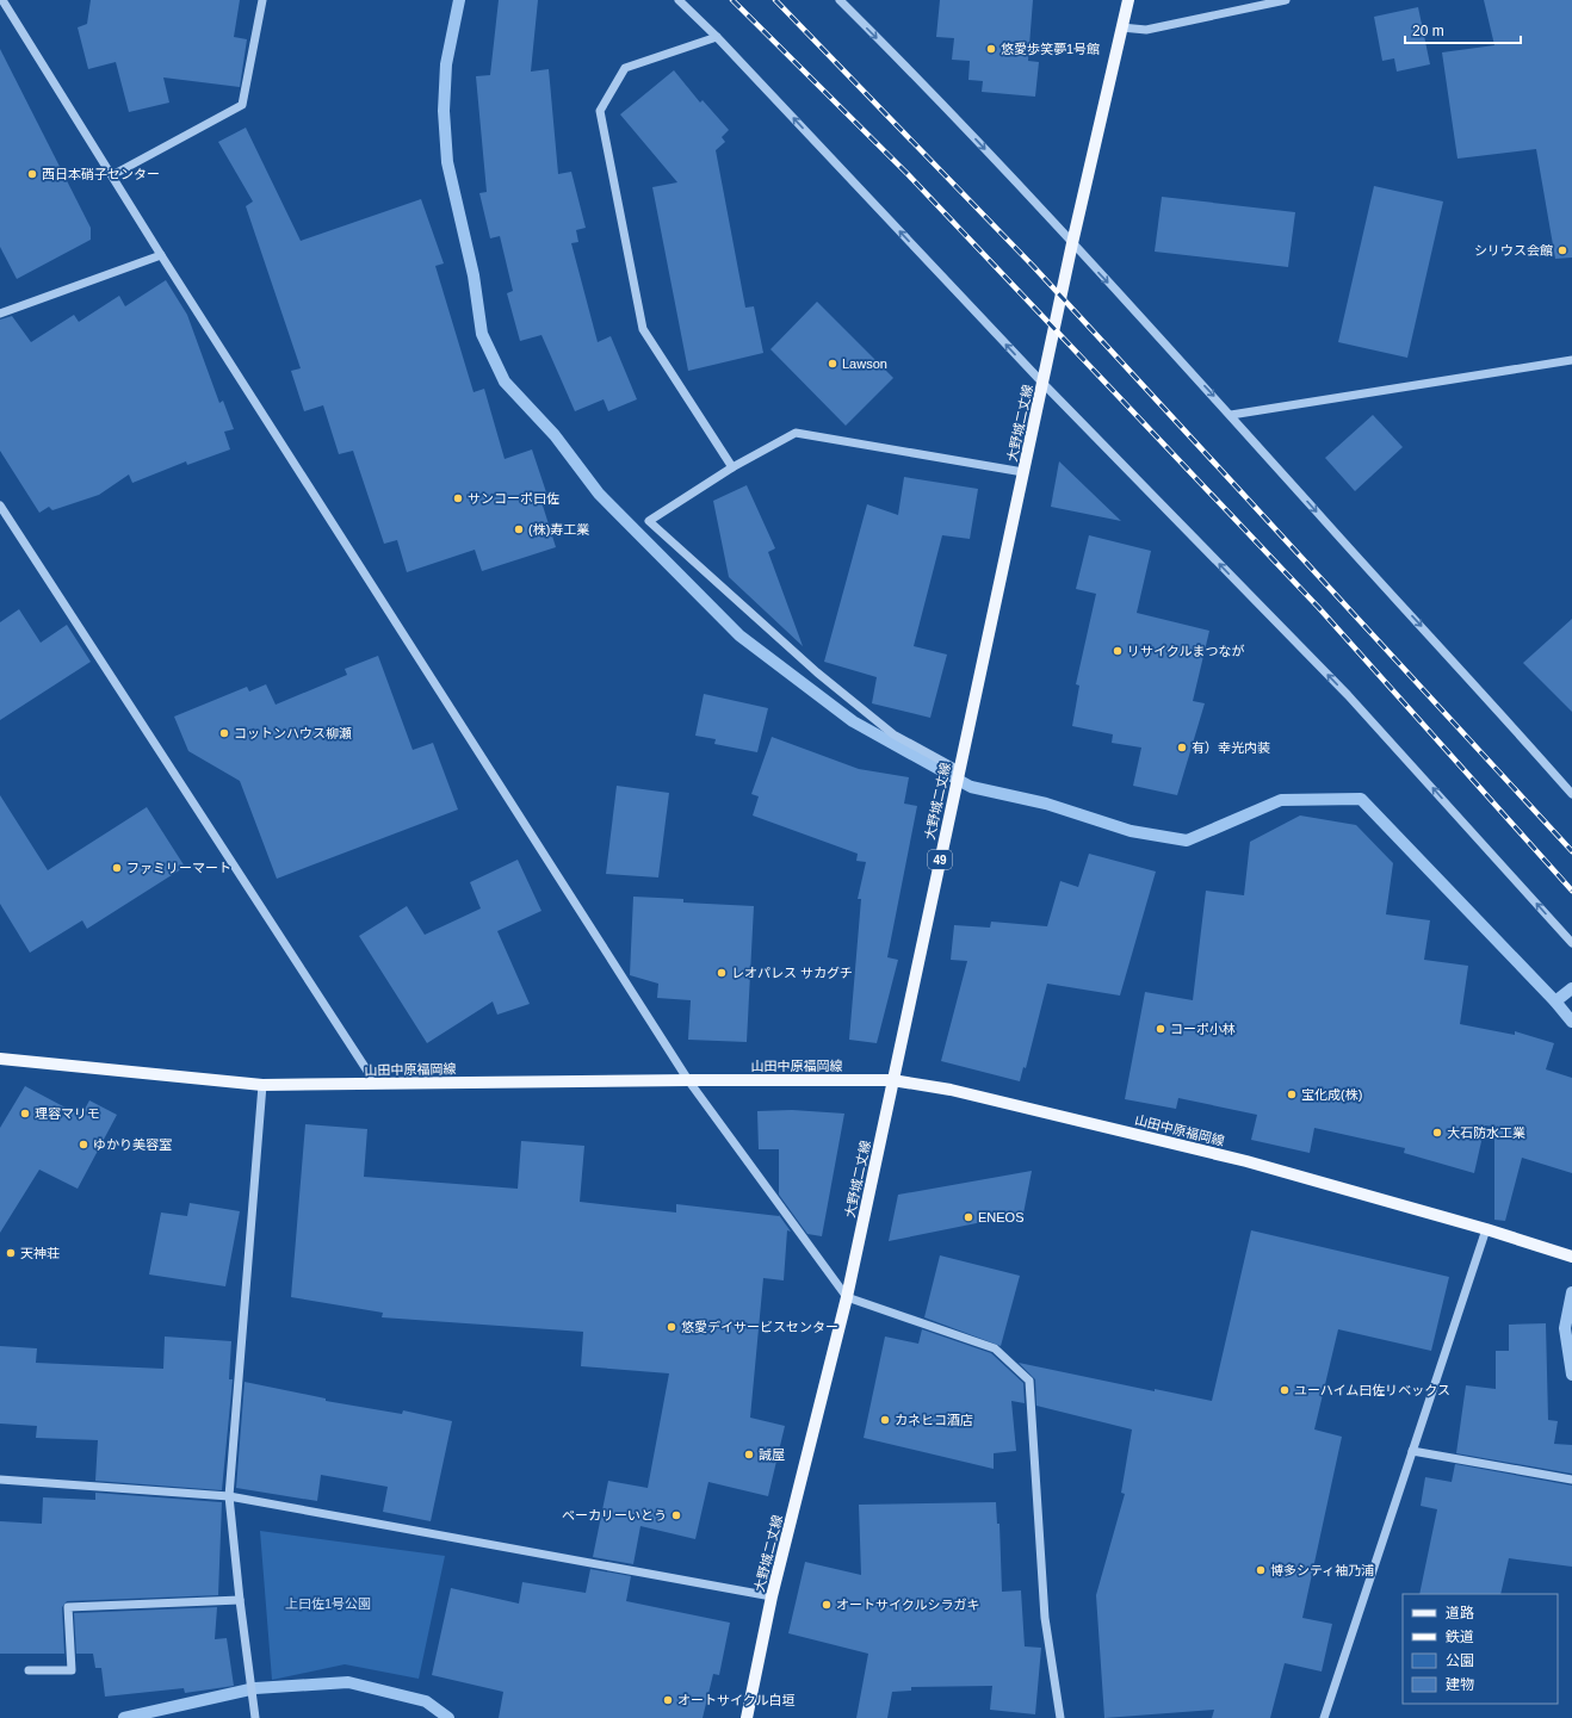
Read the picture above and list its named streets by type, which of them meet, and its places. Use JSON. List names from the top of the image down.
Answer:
{
  "streets": {
    "main road": ["大野城二丈線", "49", "山田中原福岡線"]
  },
  "crossings": [
    ["大野城二丈線", "山田中原福岡線"]
  ],
  "parks": ["上曰佐1号公園"],
  "places": [
    "悠愛歩笑夢1号館",
    "西日本硝子センター",
    "シリウス会館",
    "Lawson",
    "サンコーポ曰佐",
    "(株)寿工業",
    "リサイクルまつなが",
    "コットンハウス柳瀬",
    "有）幸光内装",
    "ファミリーマート",
    "レオパレス サカグチ",
    "コーポ小林",
    "宝化成(株)",
    "理容マリモ",
    "大石防水工業",
    "ゆかり美容室",
    "ENEOS",
    "天神荘",
    "悠愛デイサービスセンター",
    "ユーハイム曰佐リベックス",
    "カネヒコ酒店",
    "誠屋",
    "ベーカリーいとう",
    "博多シティ袖乃浦",
    "オートサイクルシラガキ",
    "オートサイクル白垣"
  ],
  "legend": [
    "道路",
    "鉄道",
    "公園",
    "建物"
  ],
  "scale_bar": "20 m"
}
